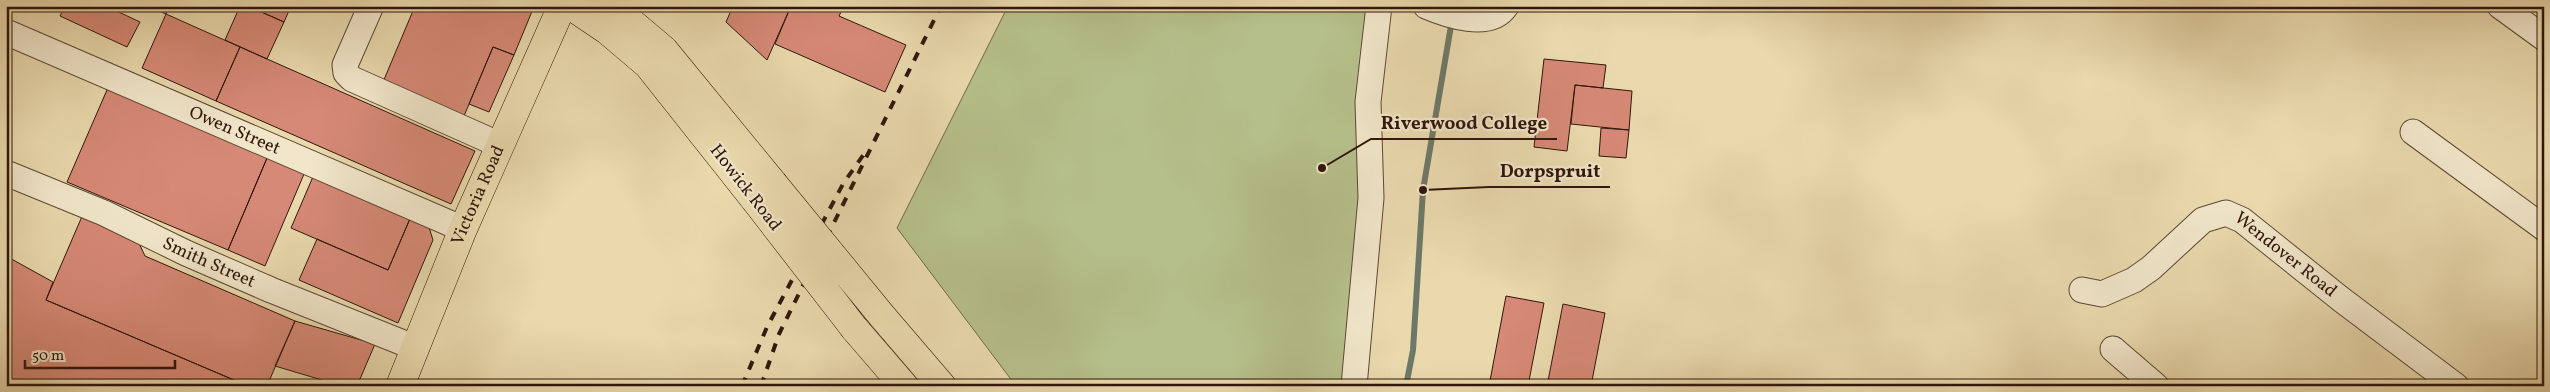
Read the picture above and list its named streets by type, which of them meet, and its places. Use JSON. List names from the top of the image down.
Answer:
{
  "streets": {
    "main road": ["Howick Road", "Victoria Road"],
    "street": ["Owen Street", "Wendover Road", "Smith Street"]
  },
  "crossings": [
    ["Owen Street", "Victoria Road"],
    ["Victoria Road", "Smith Street"]
  ],
  "places": ["Riverwood College", "Dorpspruit"],
  "scale_bar": "50 m"
}
